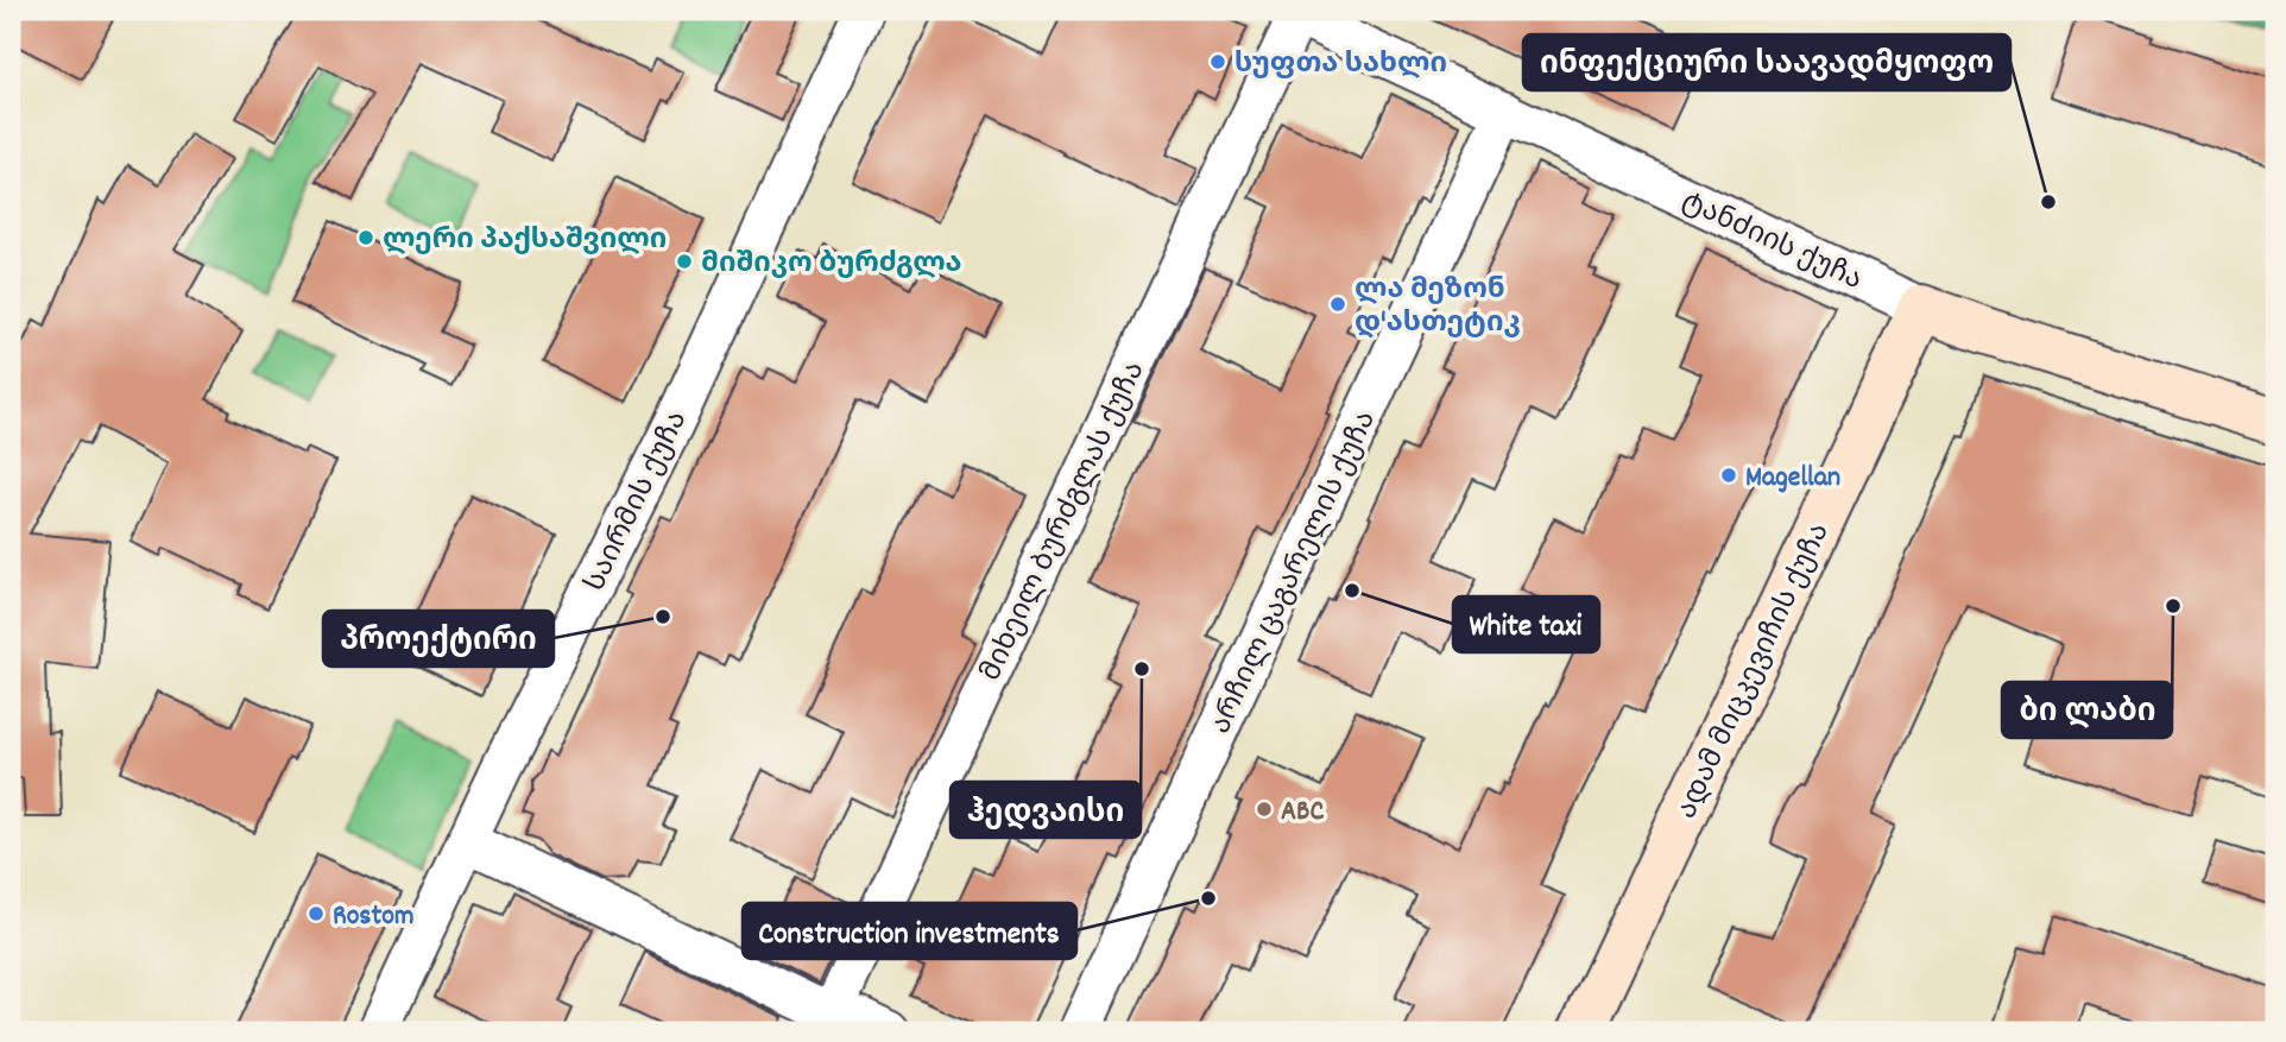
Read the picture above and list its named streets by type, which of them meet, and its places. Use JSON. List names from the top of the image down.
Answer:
{
  "streets": {
    "main road": ["ტანძიის ქუჩა", "ადამ მიცკევიჩის ქუჩა"],
    "street": ["საირმის ქუჩა", "მიხეილ ბურძგლას ქუჩა", "არჩილ ცაგარელის ქუჩა"]
  },
  "crossings": [
    ["ტანძიის ქუჩა", "მიხეილ ბურძგლას ქუჩა"],
    ["ტანძიის ქუჩა", "არჩილ ცაგარელის ქუჩა"],
    ["ტანძიის ქუჩა", "ადამ მიცკევიჩის ქუჩა"]
  ],
  "places": [
    "სუფთა სახლი",
    "ინფექციური საავადმყოფო",
    "ლერი პაქსაშვილი",
    "მიშიკო ბურძგლა",
    "ლა მეზონ დ'ასთეტიკ",
    "Magellan",
    "White taxi",
    "ბი ლაბი",
    "პროექტირი",
    "ჰედვაისი",
    "ABC",
    "Construction investments",
    "Rostom"
  ]
}
